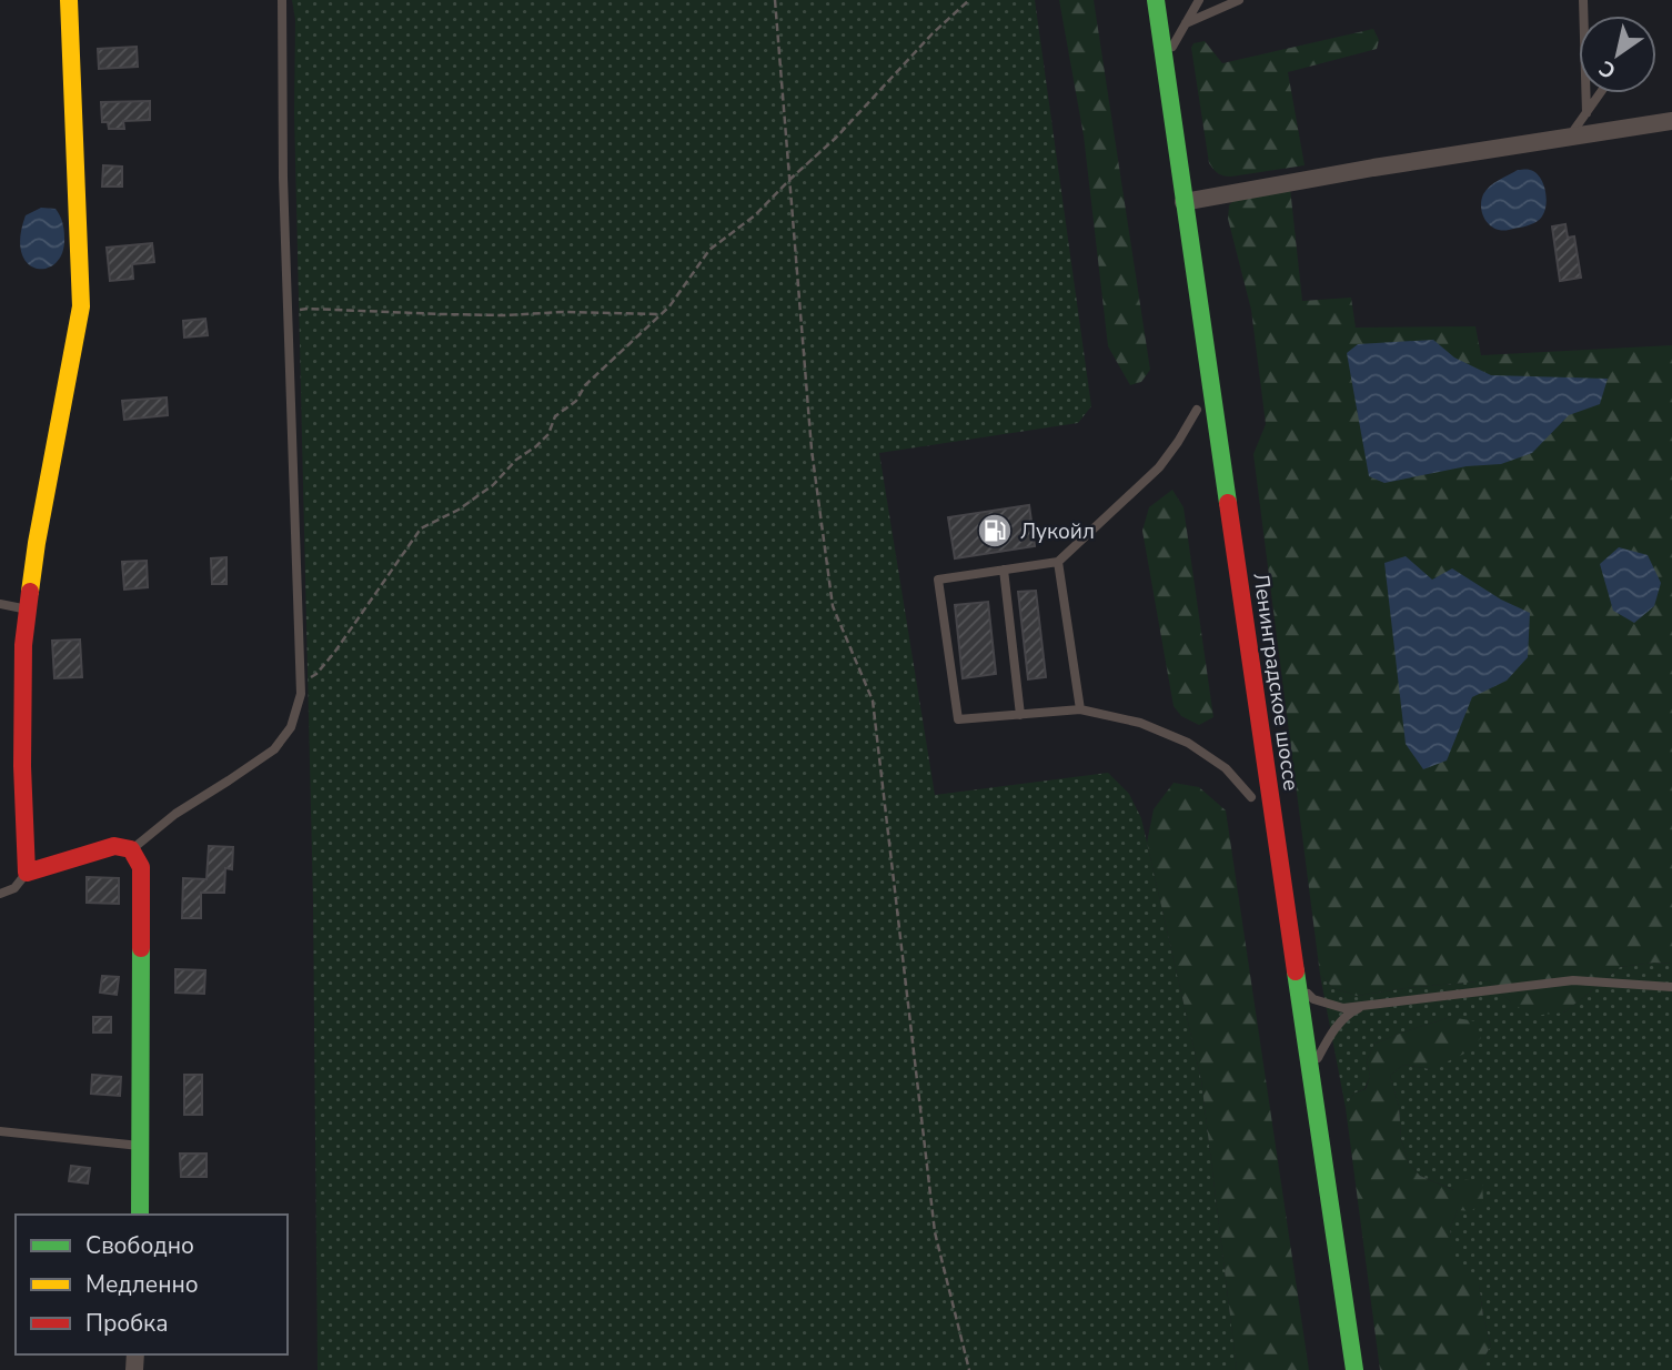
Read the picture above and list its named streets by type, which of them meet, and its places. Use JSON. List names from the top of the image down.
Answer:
{
  "streets": {
    "main road": ["Ленинградское шоссе"]
  },
  "places": {
    "fuel station": ["Лукойл"]
  },
  "legend": ["Свободно", "Медленно", "Пробка"],
  "north": "bottom left"
}
